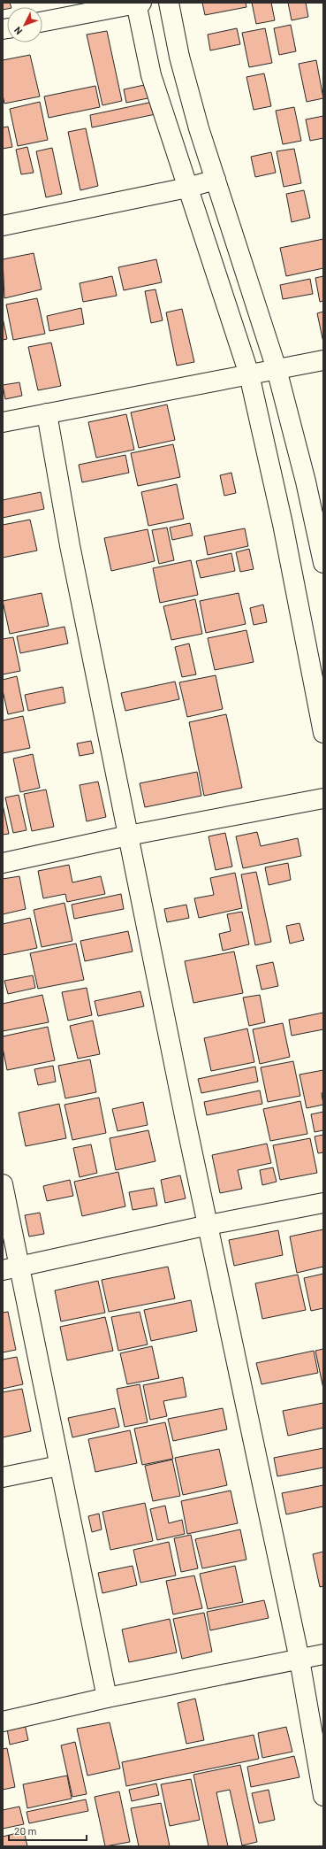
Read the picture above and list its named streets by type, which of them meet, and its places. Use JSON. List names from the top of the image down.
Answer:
{
  "scale_bar": "20 m",
  "north": "bottom left"
}
